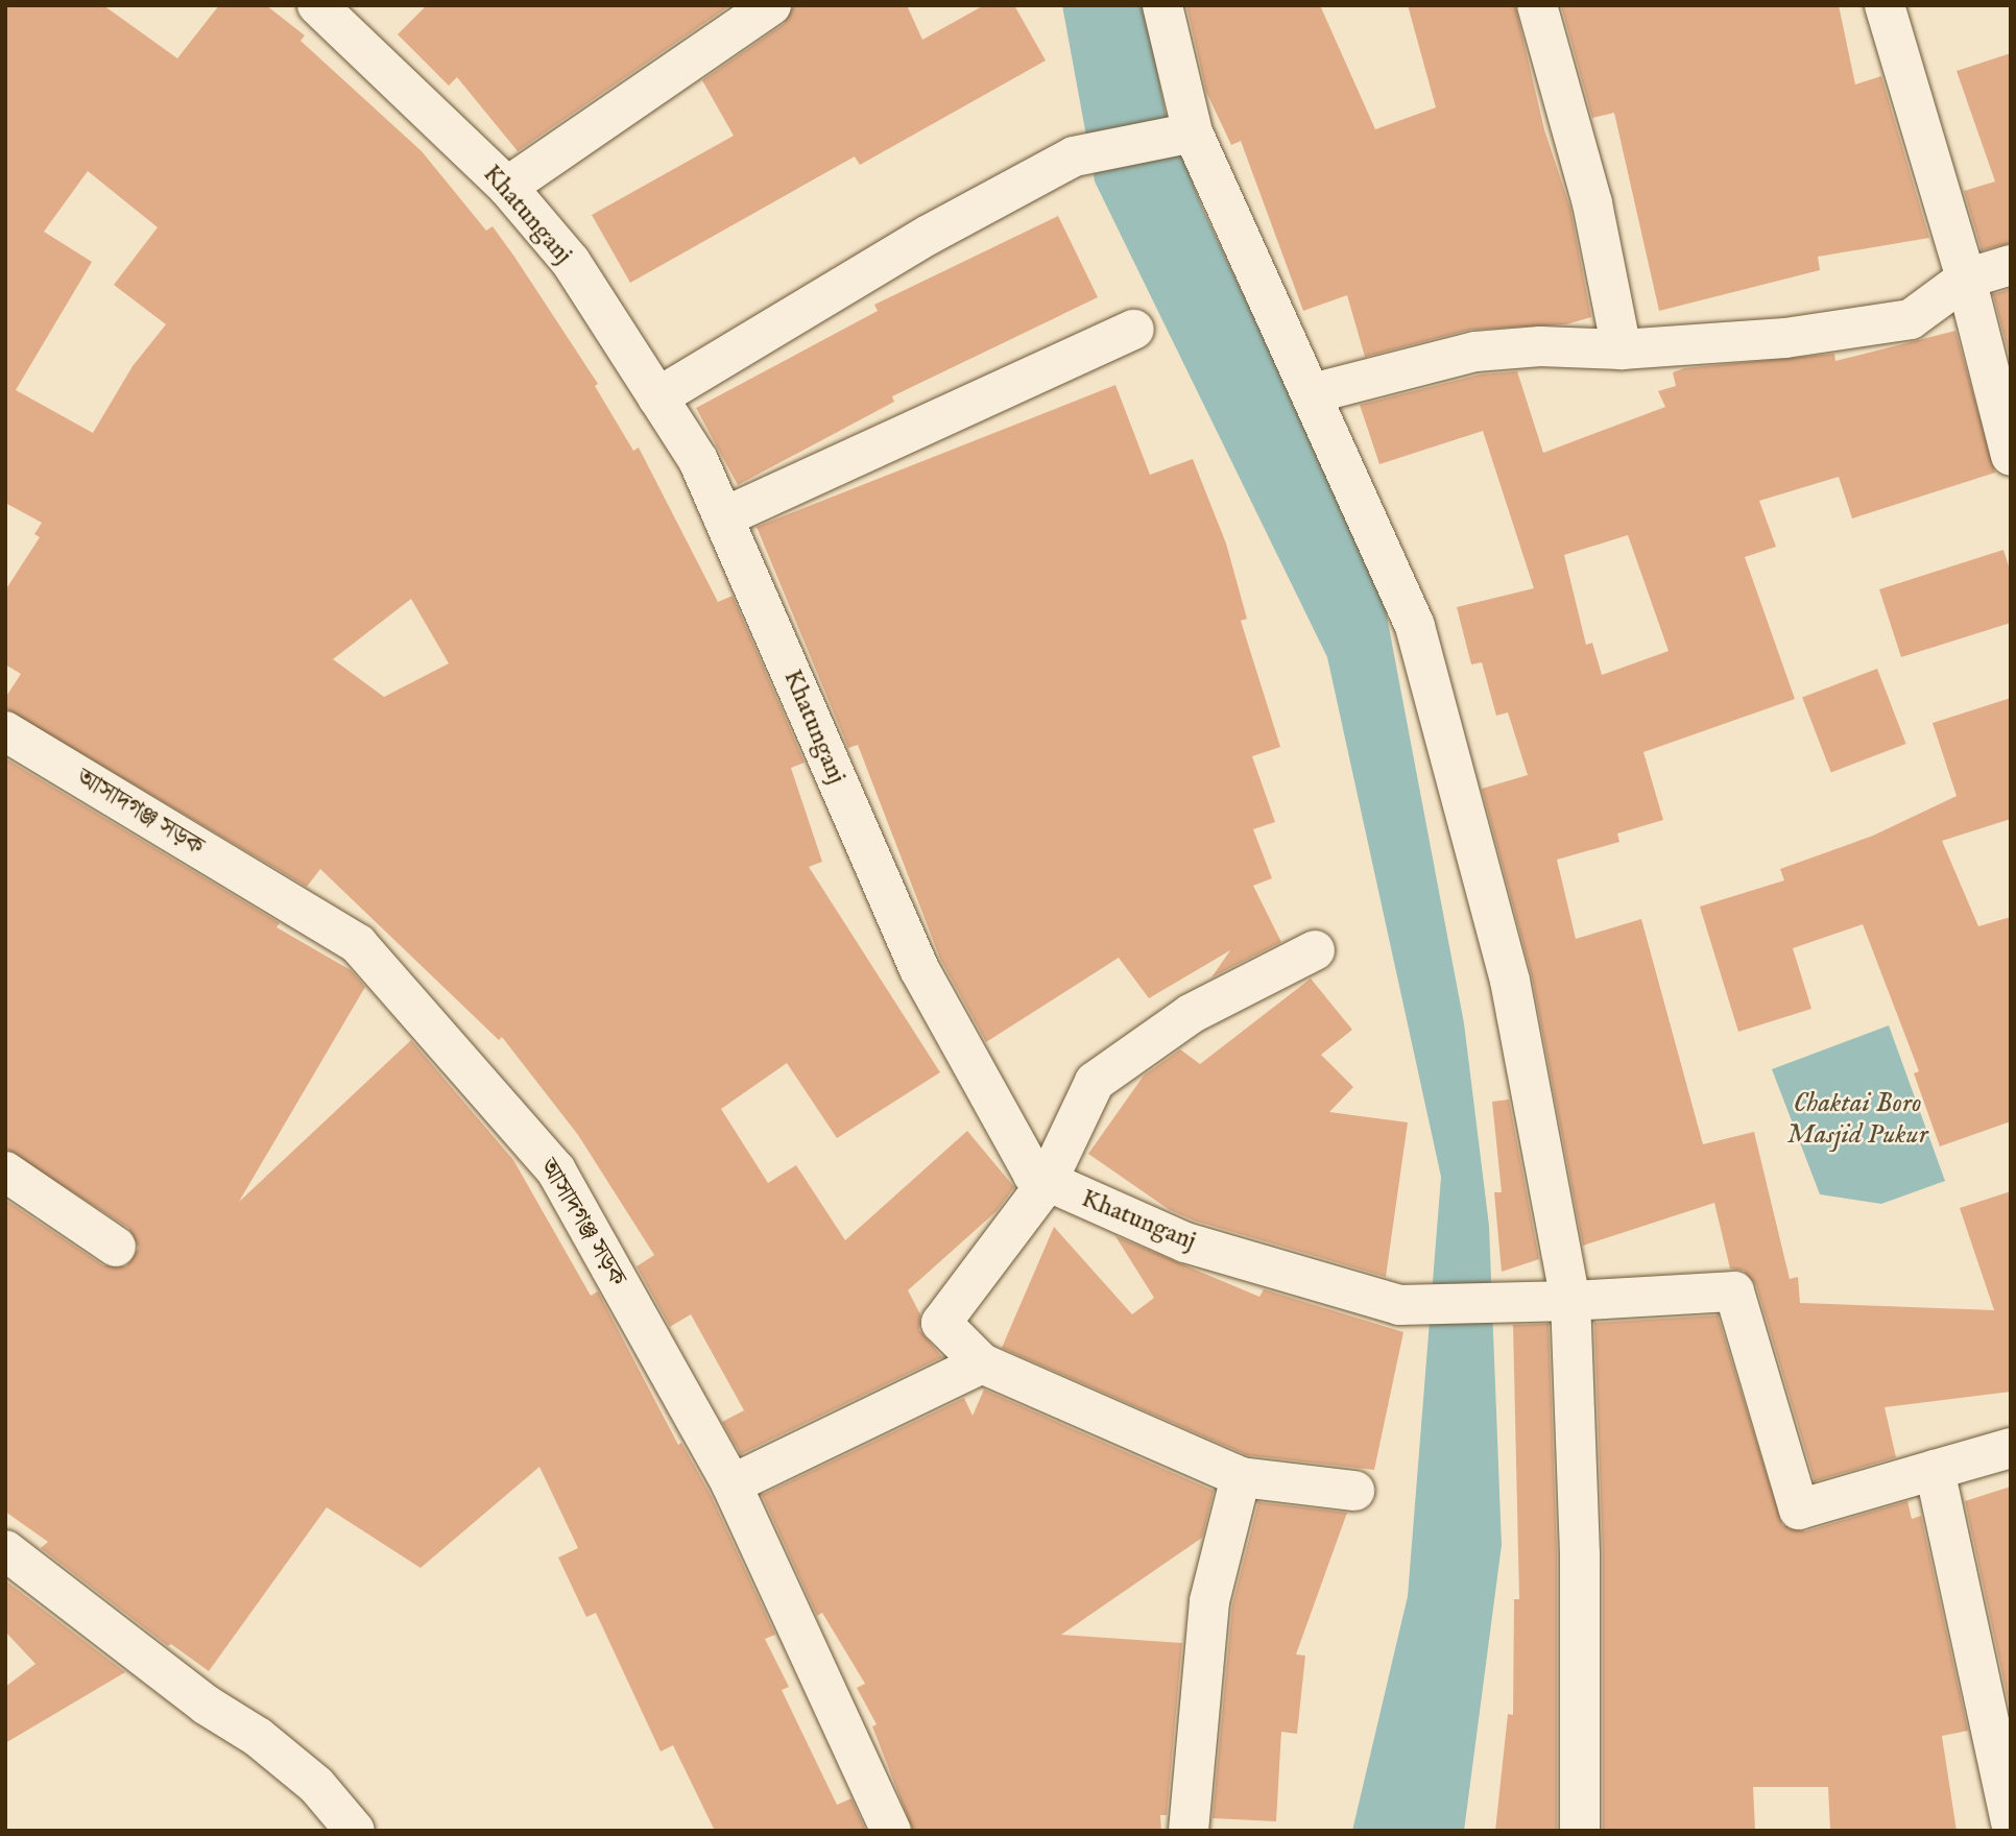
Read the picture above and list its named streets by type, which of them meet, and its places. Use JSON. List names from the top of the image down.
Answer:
{
  "streets": {
    "street": ["Khatunganj", "আসাদগঞ্জ সড়ক"]
  },
  "water": ["Chaktai Boro Masjid Pukur"]
}
